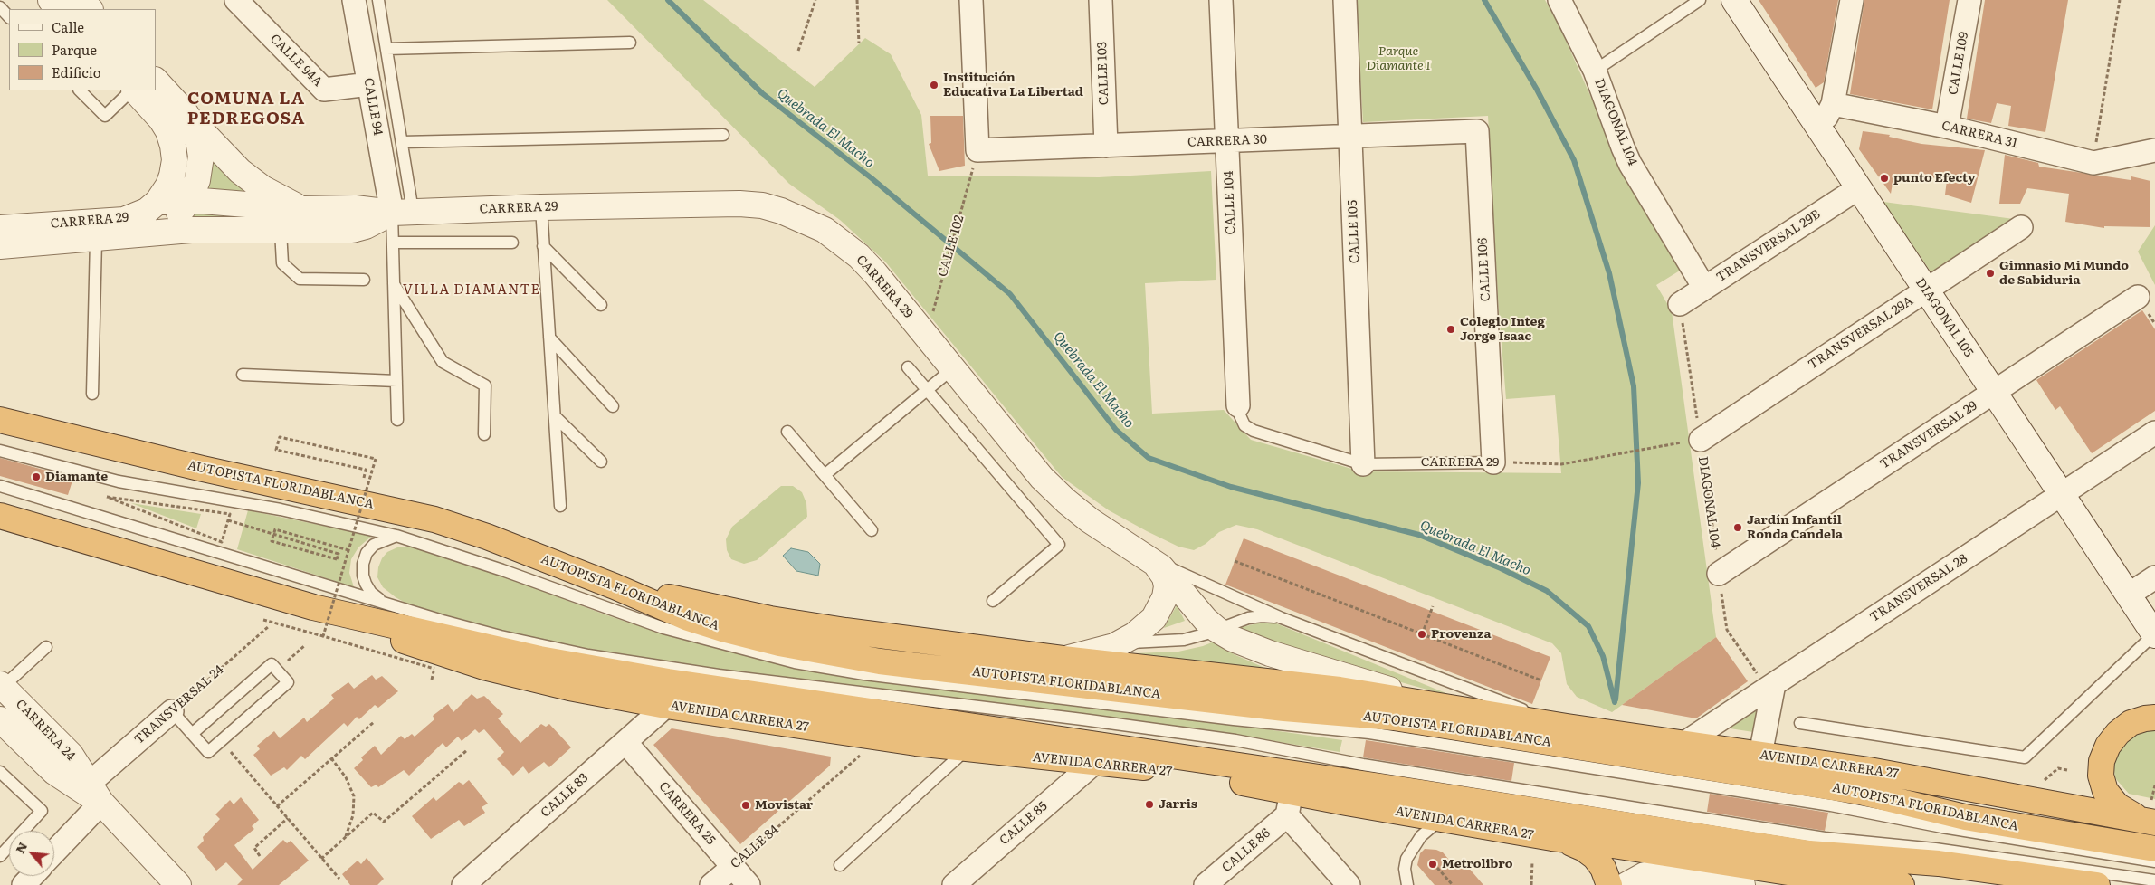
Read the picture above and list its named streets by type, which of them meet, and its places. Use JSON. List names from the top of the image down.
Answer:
{
  "streets": {
    "highway": ["AUTOPISTA FLORIDABLANCA", "AVENIDA CARRERA 27"],
    "street": [
      "CALLE 94A",
      "CALLE 109",
      "CALLE 103",
      "CALLE 94",
      "DIAGONAL 104",
      "CARRERA 31",
      "CARRERA 30",
      "CALLE 104",
      "CARRERA 29",
      "CALLE 105",
      "TRANSVERSAL 29B",
      "CALLE 106",
      "DIAGONAL 105",
      "TRANSVERSAL 29A",
      "TRANSVERSAL 29",
      "TRANSVERSAL 28",
      "TRANSVERSAL 24",
      "CARRERA 24",
      "CALLE 83",
      "CARRERA 25",
      "CALLE 85",
      "CALLE 84",
      "CALLE 86"
    ],
    "path": ["CALLE 102"]
  },
  "crossings": [
    ["CALLE 94A", "CALLE 94"],
    ["CALLE 109", "CARRERA 31"],
    ["CALLE 103", "CARRERA 30"],
    ["CALLE 94", "CARRERA 29"],
    ["DIAGONAL 104", "CARRERA 29"],
    ["DIAGONAL 104", "TRANSVERSAL 29B"],
    ["DIAGONAL 104", "TRANSVERSAL 29A"],
    ["DIAGONAL 104", "TRANSVERSAL 29"],
    ["DIAGONAL 104", "TRANSVERSAL 28"],
    ["CARRERA 30", "CALLE 104"],
    ["CARRERA 30", "CALLE 105"],
    ["CARRERA 30", "CALLE 106"],
    ["CALLE 104", "CARRERA 29"],
    ["CARRERA 29", "CALLE 105"],
    ["CARRERA 29", "CALLE 106"],
    ["CARRERA 29", "TRANSVERSAL 29A"],
    ["CARRERA 29", "AVENIDA CARRERA 27"],
    ["TRANSVERSAL 29B", "DIAGONAL 105"],
    ["DIAGONAL 105", "TRANSVERSAL 29A"],
    ["DIAGONAL 105", "TRANSVERSAL 29"],
    ["DIAGONAL 105", "TRANSVERSAL 28"],
    ["AUTOPISTA FLORIDABLANCA", "AVENIDA CARRERA 27"],
    ["TRANSVERSAL 28", "AVENIDA CARRERA 27"],
    ["TRANSVERSAL 24", "CARRERA 24"],
    ["AVENIDA CARRERA 27", "CALLE 83"],
    ["AVENIDA CARRERA 27", "CALLE 85"],
    ["AVENIDA CARRERA 27", "CALLE 86"],
    ["CALLE 83", "CARRERA 25"],
    ["CARRERA 25", "CALLE 84"]
  ],
  "districts": ["COMUNA LA PEDREGOSA", "VILLA DIAMANTE"],
  "water": ["Quebrada El Macho"],
  "parks": ["Parque Diamante I"],
  "places": [
    "Institución Educativa La Libertad",
    "punto Efecty",
    "Gimnasio Mi Mundo de Sabiduria",
    "Colegio Integ Jorge Isaac",
    "Diamante",
    "Jardín Infantil Ronda Candela",
    "Provenza",
    "Jarris",
    "Movistar",
    "Metrolibro"
  ],
  "legend": ["Calle", "Parque", "Edificio"],
  "north": "top left"
}
